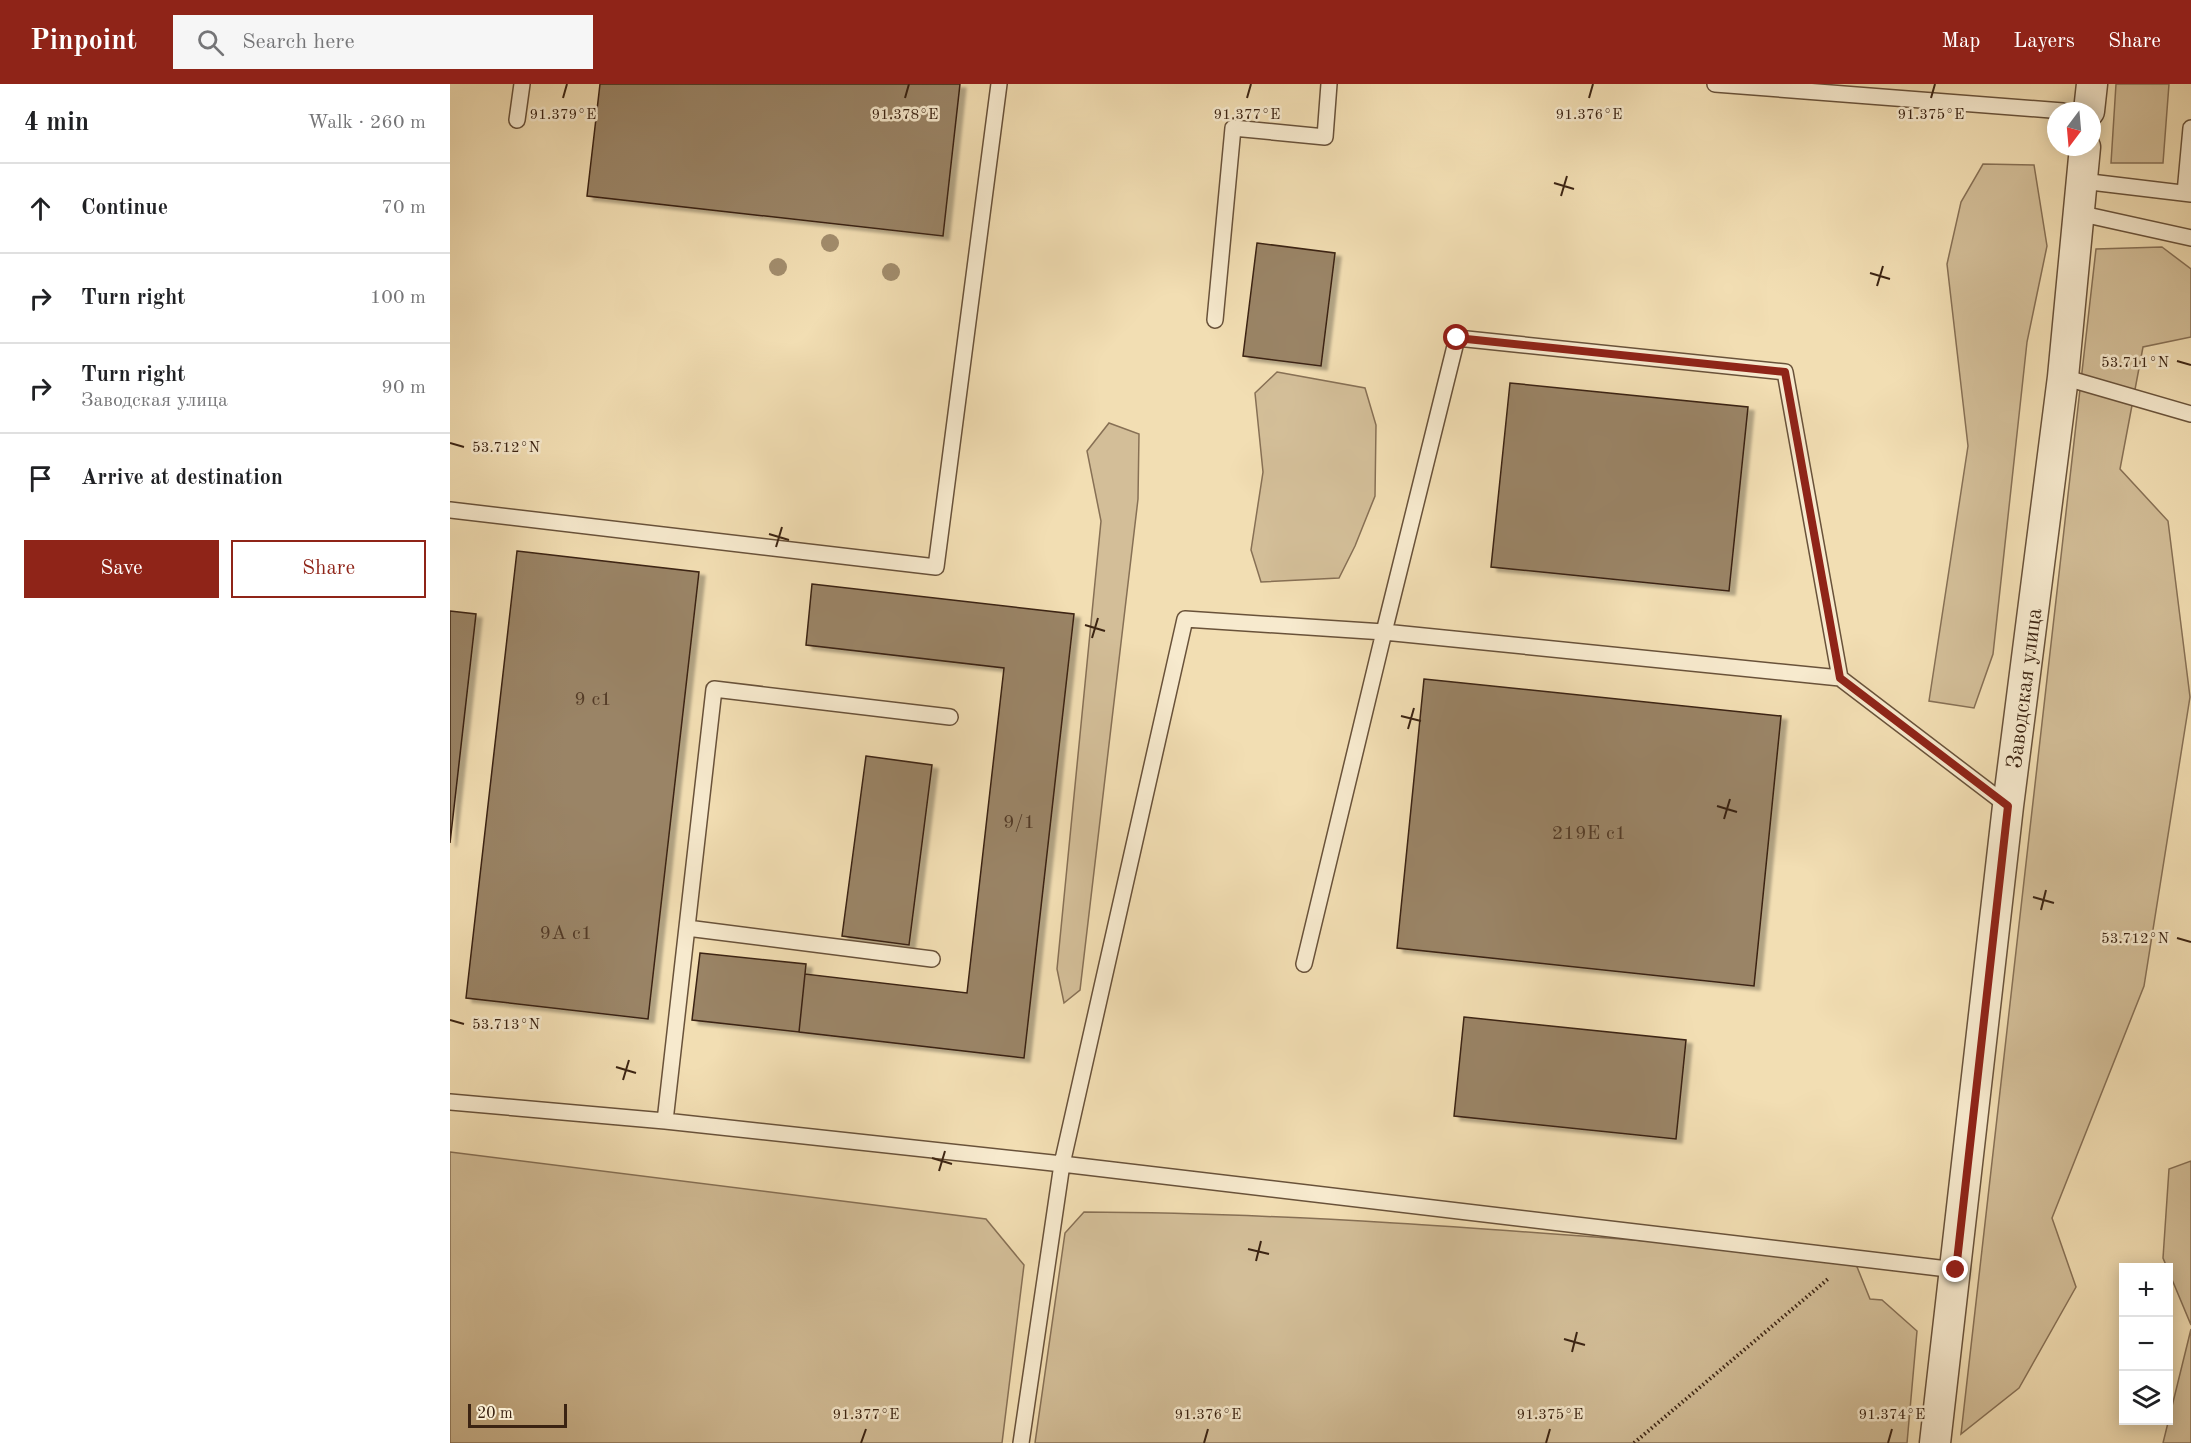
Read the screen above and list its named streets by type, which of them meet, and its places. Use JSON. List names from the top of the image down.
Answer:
{
  "streets": {
    "street": ["Заводская улица"]
  },
  "house_numbers": [
    "9 с1",
    "9/1",
    "219Е с1",
    "9А с1"
  ],
  "scale_bar": "20 m",
  "north": "bottom",
  "page": {
    "header": "Pinpoint",
    "search": "Search here",
    "nav": ["Map", "Layers", "Share"],
    "heading": ["4 min", "Walk · 260 m"],
    "list": [
      ["Continue", "70 m"],
      ["Turn right", "100 m"],
      ["Turn right", "Заводская улица", "90 m"],
      "Arrive at destination"
    ],
    "buttons": ["Save", "Share"],
    "map_buttons": ["+", "−"],
    "scale": "20 m"
  },
  "coordinates": [
    "91.379°E",
    "91.378°E",
    "91.377°E",
    "91.376°E",
    "91.375°E",
    "53.711°N",
    "53.712°N",
    "53.713°N",
    "91.374°E"
  ]
}
